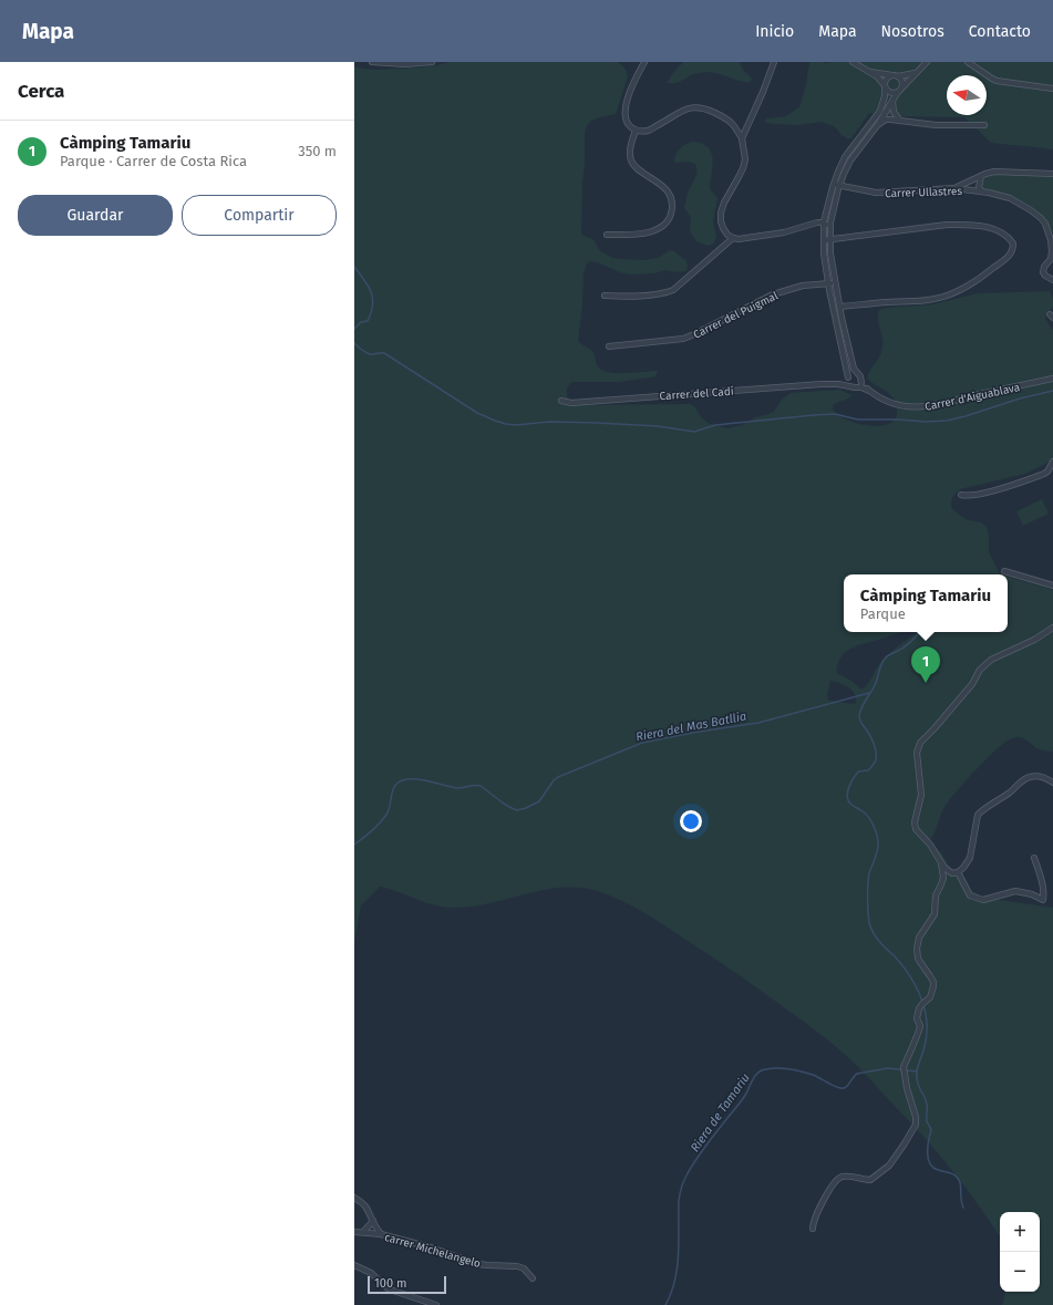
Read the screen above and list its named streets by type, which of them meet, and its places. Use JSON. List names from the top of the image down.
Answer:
{
  "streets": {
    "street": [
      "Carrer Ullastres",
      "Carrer del Puigmal",
      "Carrer del Cadí",
      "Carrer d'Aiguablava",
      "carrer Michelangelo"
    ]
  },
  "crossings": [
    ["Carrer del Cadí", "Carrer d'Aiguablava"]
  ],
  "water": ["Riera del Mas Batllia", "Riera de Tamariu"],
  "scale_bar": "100 m",
  "north": "left",
  "page": {
    "header": "Mapa",
    "nav": [
      "Inicio",
      "Mapa",
      "Nosotros",
      "Contacto"
    ],
    "heading": "Cerca",
    "list": [
      {
        "mark": "1",
        "name": "Càmping Tamariu",
        "note": "Parque · Carrer de Costa Rica",
        "value": "350 m"
      }
    ],
    "buttons": ["Guardar", "Compartir"],
    "popup": ["Càmping Tamariu", "Parque"],
    "pins": "1",
    "map_buttons": ["+", "−"],
    "scale": "100 m"
  }
}
